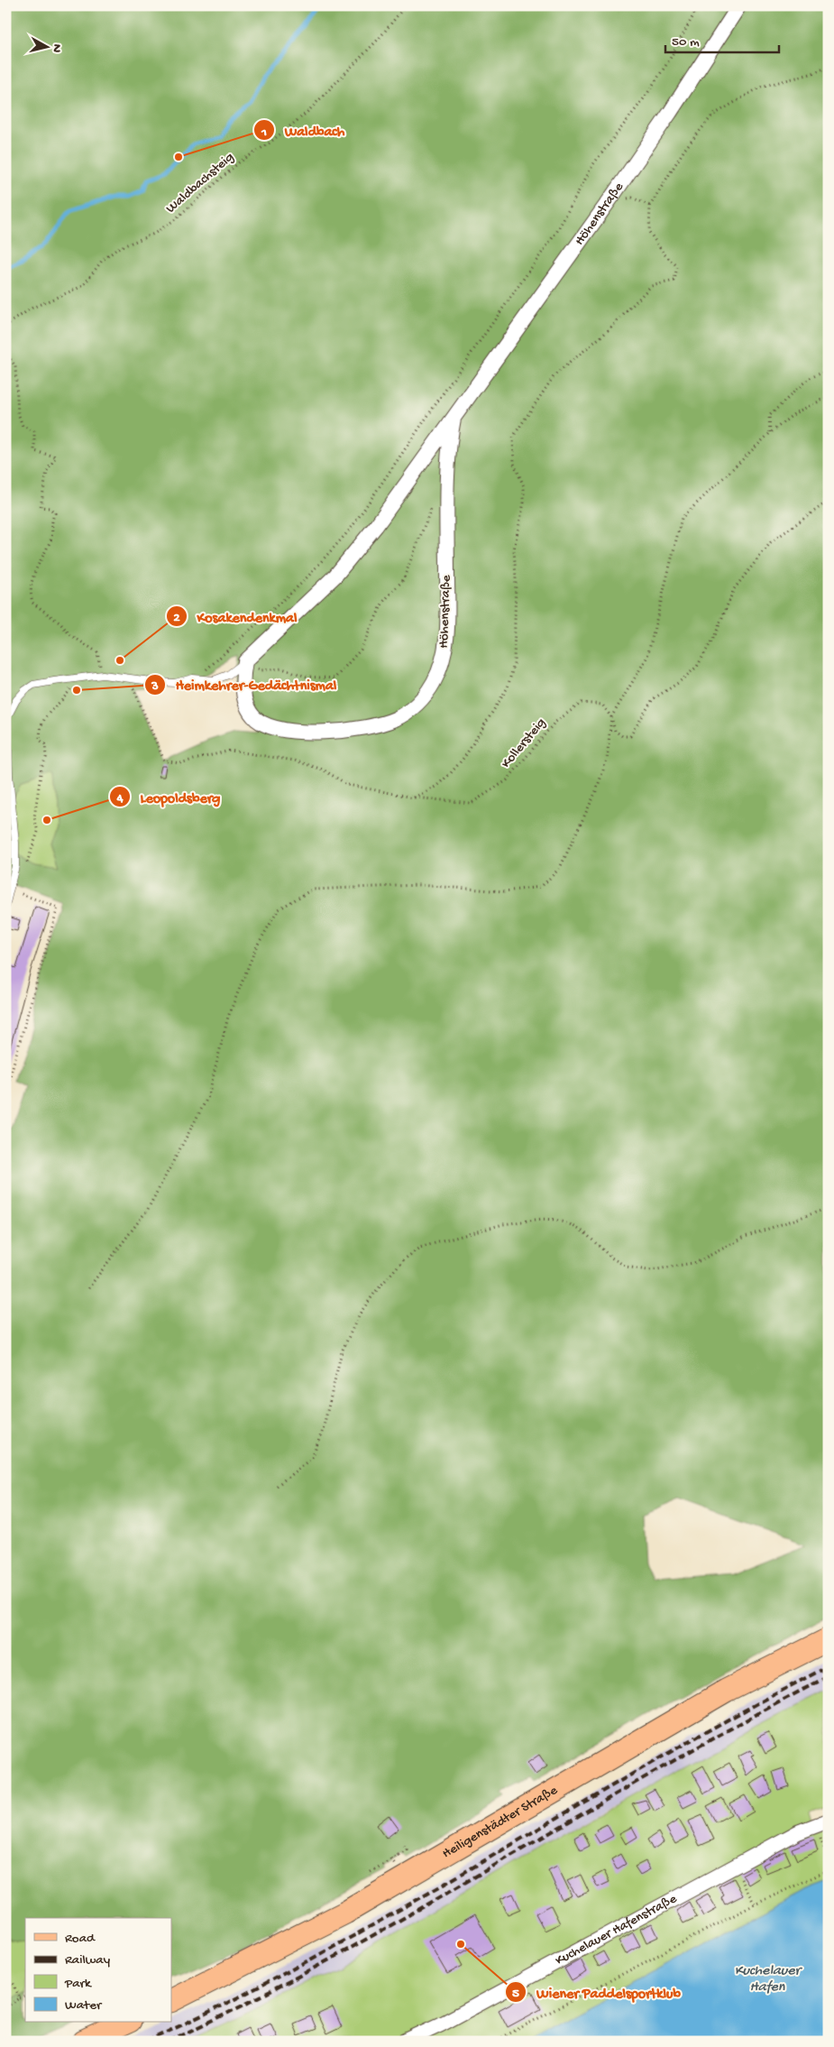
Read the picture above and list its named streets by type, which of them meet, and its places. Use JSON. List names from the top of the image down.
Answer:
{
  "streets": {
    "main road": ["Heiligenstädter Straße"],
    "street": ["Höhenstraße", "Kuchelauer Hafenstraße"],
    "path": ["Waldbachsteig", "Kollersteig"]
  },
  "water": ["Kuchelauer Hafen"],
  "places": [
    "Waldbach",
    "Kosakendenkmal",
    "Heimkehrer-Gedächtnismal",
    "Leopoldsberg",
    "Wiener Paddelsportklub"
  ],
  "legend": [
    "Road",
    "Railway",
    "Park",
    "Water"
  ],
  "scale_bar": "50 m",
  "north": "right"
}
